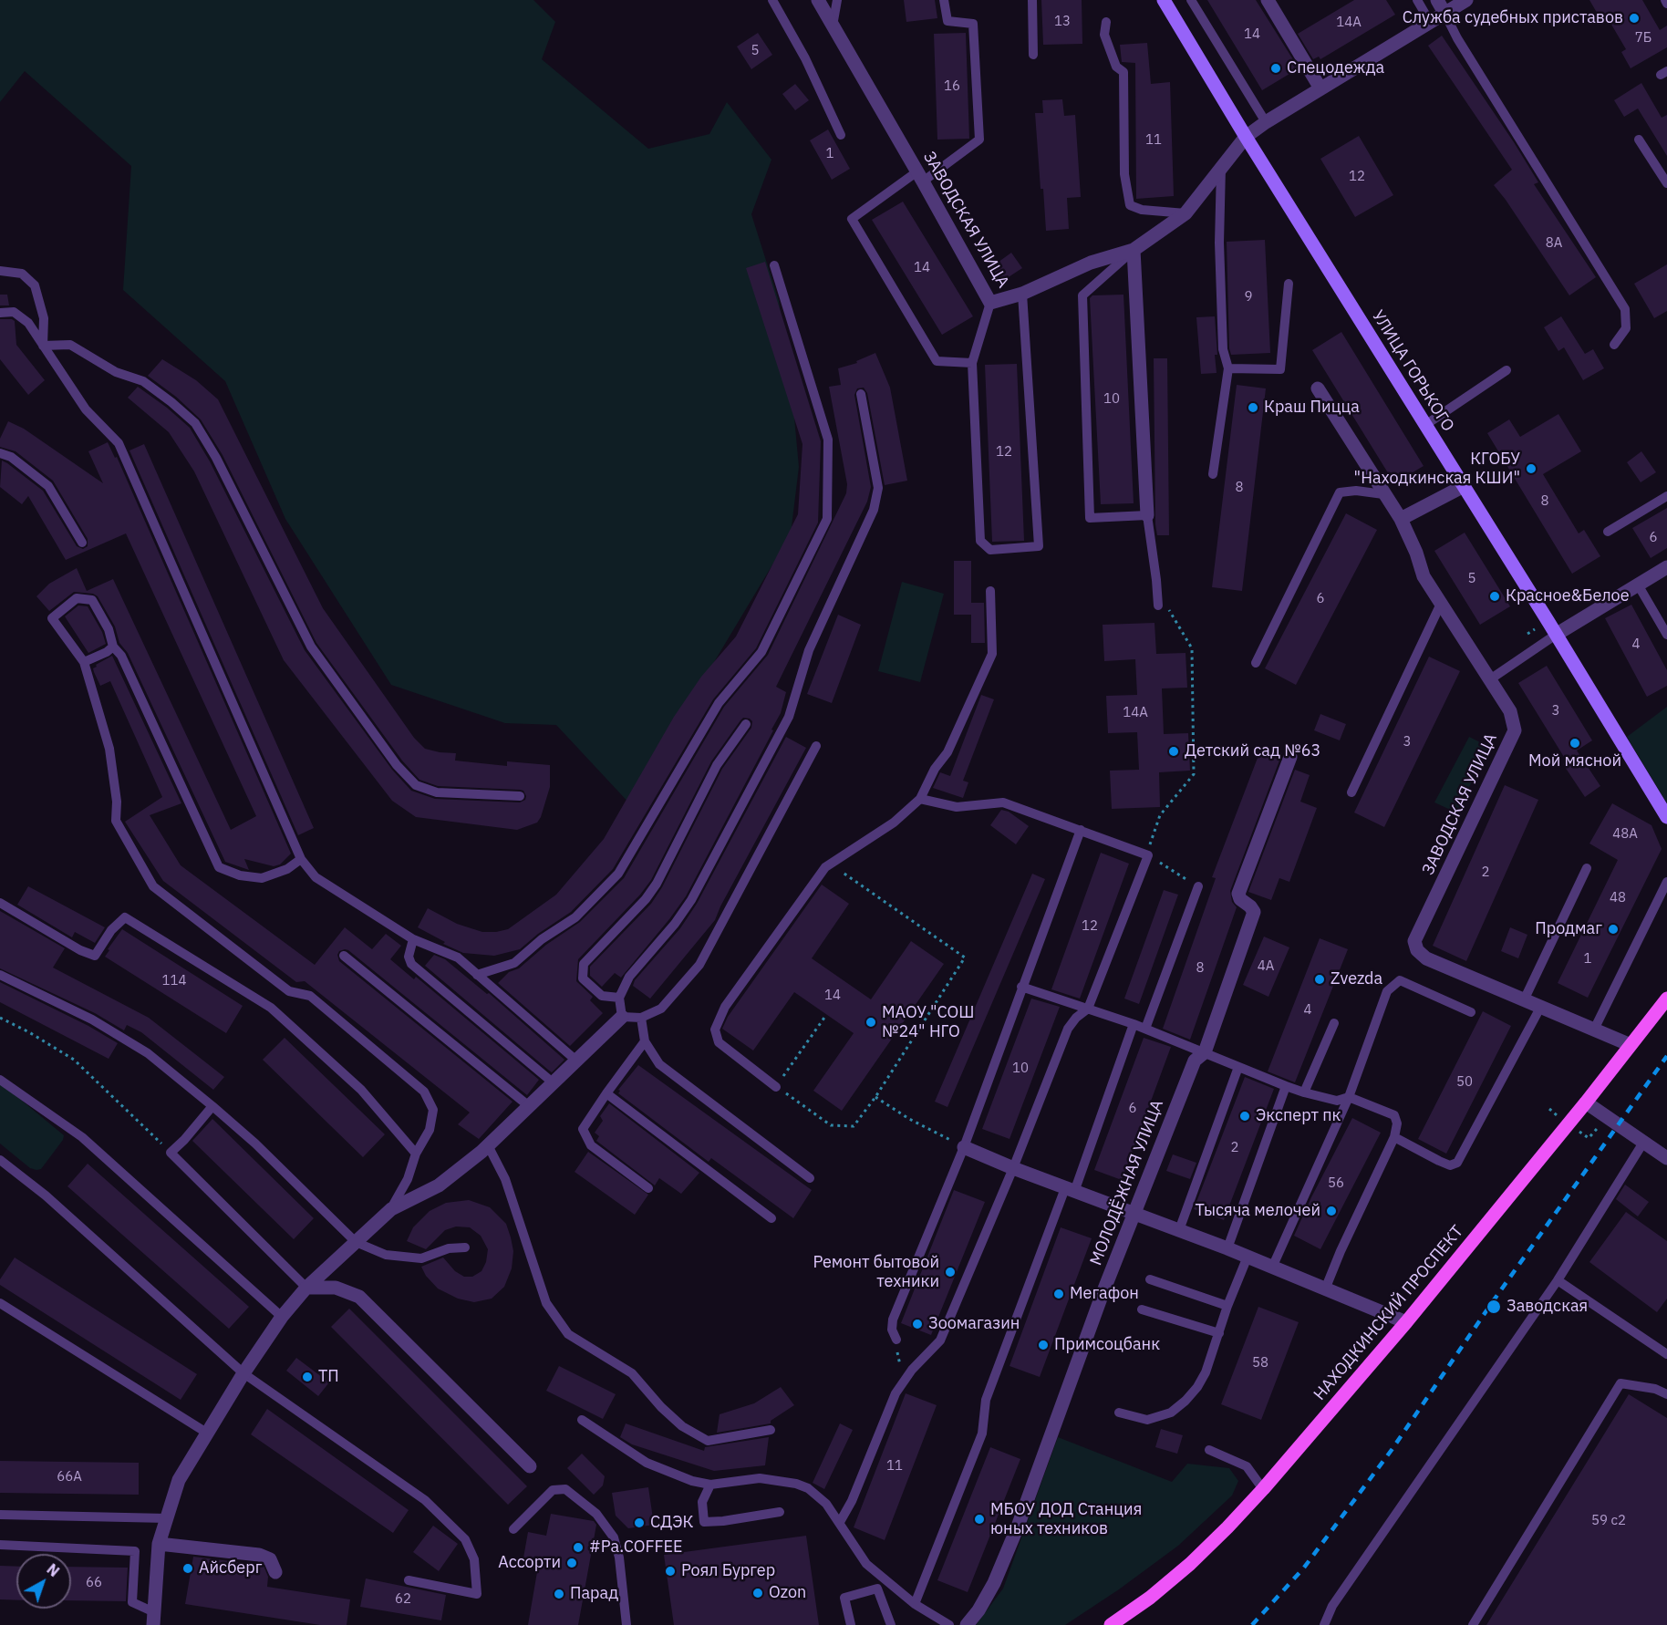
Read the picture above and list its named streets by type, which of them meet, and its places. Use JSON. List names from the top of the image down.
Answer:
{
  "streets": {
    "main road": ["УЛИЦА ГОРЬКОГО", "НАХОДКИНСКИЙ ПРОСПЕКТ"],
    "street": ["ЗАВОДСКАЯ УЛИЦА", "МОЛОДЁЖНАЯ УЛИЦА"]
  },
  "crossings": [
    ["ЗАВОДСКАЯ УЛИЦА", "УЛИЦА ГОРЬКОГО"],
    ["ЗАВОДСКАЯ УЛИЦА", "НАХОДКИНСКИЙ ПРОСПЕКТ"]
  ],
  "places": [
    "Служба судебных приставов",
    "Спецодежда",
    "Краш Пицца",
    "КГОБУ \"Находкинская КШИ\"",
    "Красное&Белое",
    "Мой мясной",
    "Детский сад №63",
    "Продмаг",
    "Zvezda",
    "МАОУ \"СОШ №24\" НГО",
    "Эксперт пк",
    "Тысяча мелочей",
    "Ремонт бытовой техники",
    "Мегафон",
    "Заводская",
    "Зоомагазин",
    "Примсоцбанк",
    "ТП",
    "МБОУ ДОД Станция юных техников",
    "СДЭК",
    "#Pa.COFFEE",
    "Ассорти",
    "Айсберг",
    "Роял Бургер",
    "Ozon",
    "Парад"
  ],
  "house_numbers": [
    "13",
    "14А",
    "14",
    "7Б",
    "5",
    "16",
    "11",
    "1",
    "12",
    "8А",
    "14",
    "9",
    "10",
    "12",
    "8",
    "8",
    "6",
    "5",
    "6",
    "4",
    "3",
    "14А",
    "3",
    "48А",
    "2",
    "48",
    "12",
    "1",
    "4А",
    "8",
    "114",
    "14",
    "4",
    "10",
    "50",
    "6",
    "2",
    "56",
    "58",
    "11",
    "66А",
    "59 с2",
    "66",
    "62"
  ],
  "north": "top right"
}
